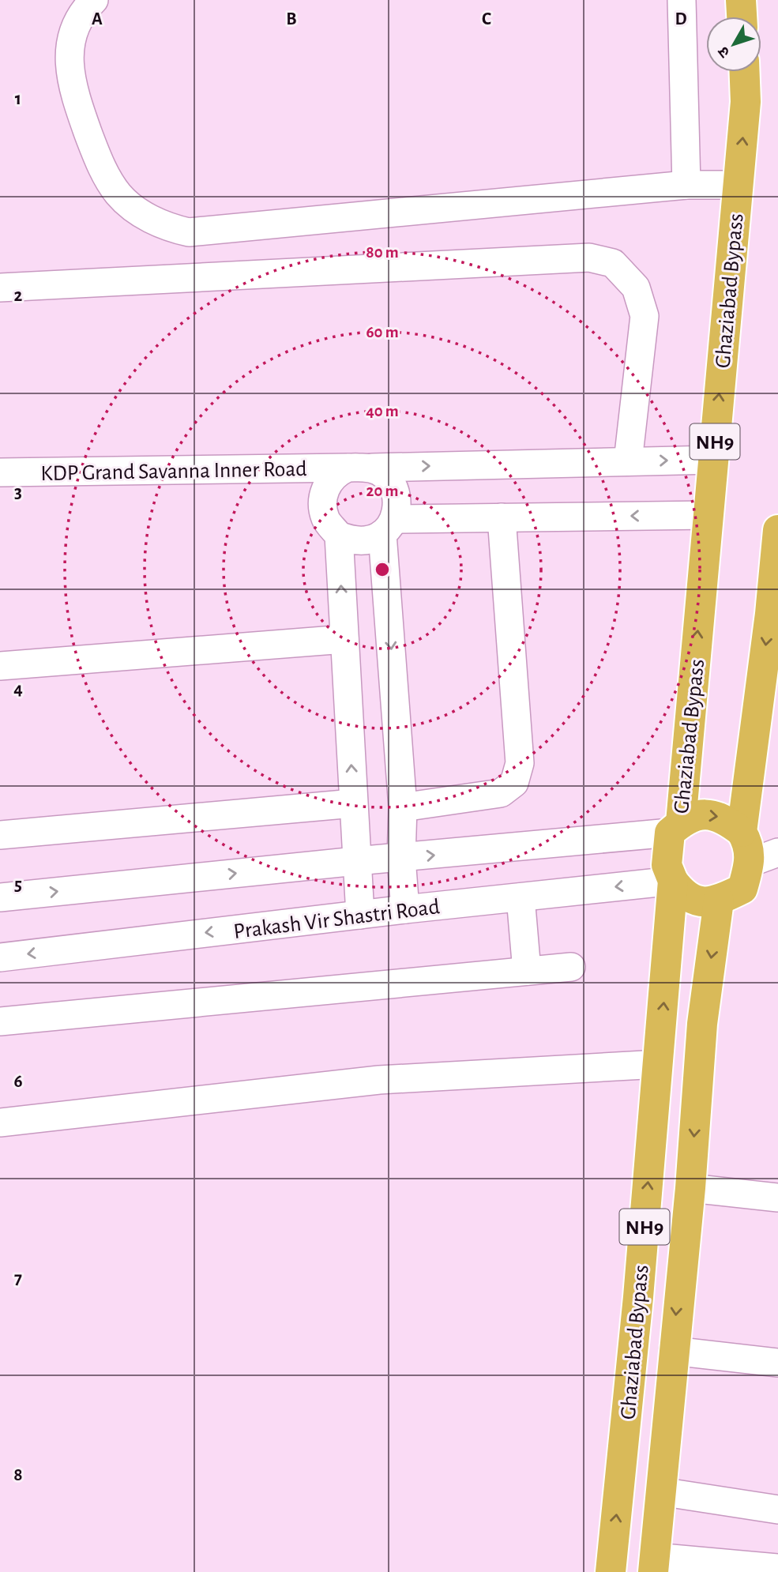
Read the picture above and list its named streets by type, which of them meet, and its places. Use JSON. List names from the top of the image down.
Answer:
{
  "streets": {
    "highway": ["Ghaziabad Bypass", "NH9"],
    "street": ["KDP Grand Savanna Inner Road", "Prakash Vir Shastri Road"]
  },
  "crossings": [
    ["Ghaziabad Bypass", "KDP Grand Savanna Inner Road"],
    ["Ghaziabad Bypass", "Prakash Vir Shastri Road"]
  ],
  "north": "bottom left",
  "grid": {
    "columns": [
      "A",
      "B",
      "C",
      "D"
    ],
    "rows": [
      "1",
      "2",
      "3",
      "4",
      "5",
      "6",
      "7",
      "8"
    ]
  },
  "rings": [
    "80 m",
    "60 m",
    "40 m",
    "20 m"
  ]
}
